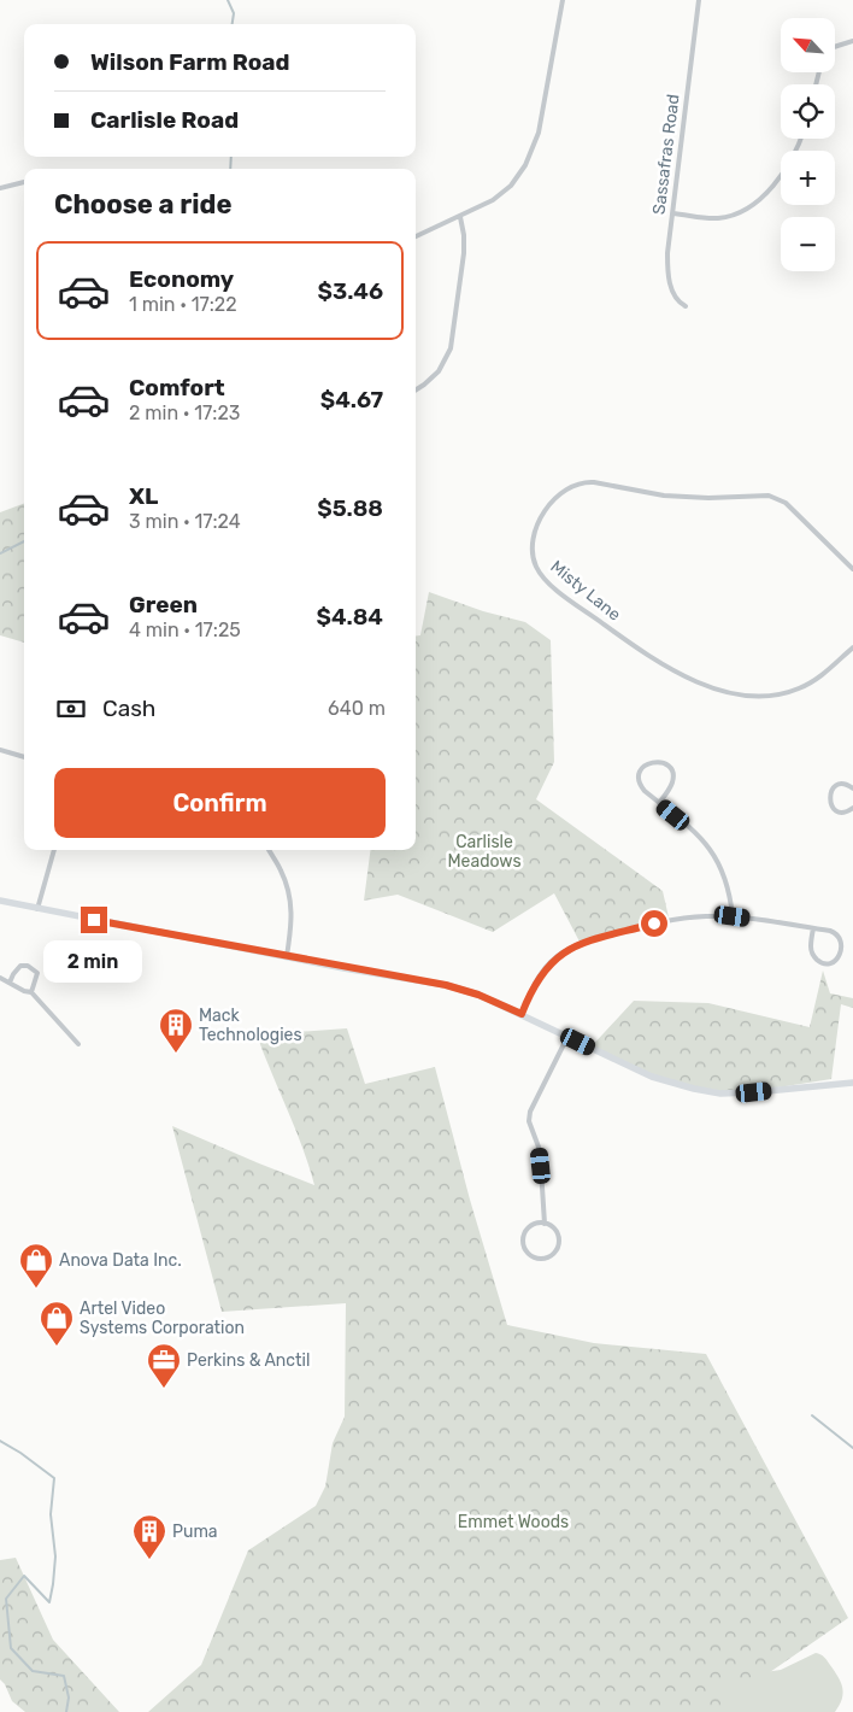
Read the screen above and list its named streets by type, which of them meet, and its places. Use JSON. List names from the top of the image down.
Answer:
{
  "streets": {
    "street": ["Sassafras Road", "Misty Lane"]
  },
  "parks": ["Carlisle Meadows", "Emmet Woods"],
  "places": {
    "building": ["Mack Technologies", "Puma"],
    "shop": ["Anova Data Inc.", "Artel Video Systems Corporation"],
    "office": ["Perkins & Anctil"]
  },
  "north": "top left",
  "page": {
    "map_buttons": ["+", "−"],
    "banner": ["Wilson Farm Road", "Carlisle Road"],
    "heading": "Choose a ride",
    "list": [
      {
        "name": "Economy",
        "note": "1 min · 17:22",
        "value": "$3.46"
      },
      {
        "name": "Comfort",
        "note": "2 min · 17:23",
        "value": "$4.67"
      },
      {
        "name": "XL",
        "note": "3 min · 17:24",
        "value": "$5.88"
      },
      {
        "name": "Green",
        "note": "4 min · 17:25",
        "value": "$4.84"
      }
    ],
    "pay": ["Cash", "640 m"],
    "buttons": "Confirm",
    "bubble": "2 min"
  }
}
